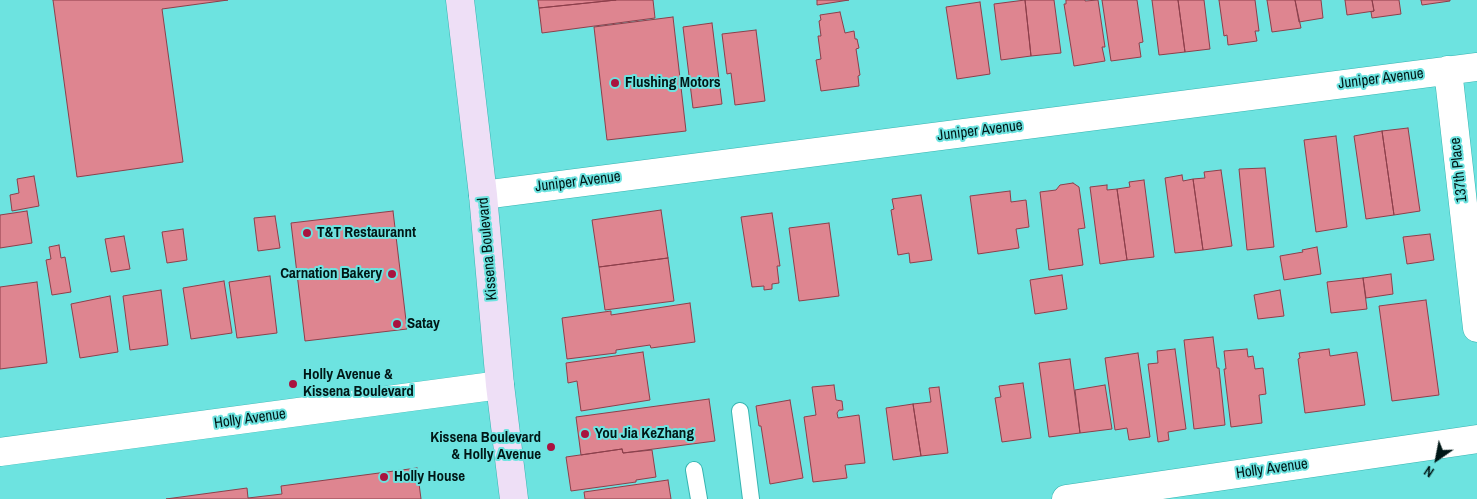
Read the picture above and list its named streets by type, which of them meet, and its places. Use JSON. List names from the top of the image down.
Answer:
{
  "streets": {
    "main road": ["Kissena Boulevard"],
    "street": ["Juniper Avenue", "137th Place", "Holly Avenue"]
  },
  "crossings": [
    ["Juniper Avenue", "137th Place"],
    ["Juniper Avenue", "Kissena Boulevard"],
    ["Kissena Boulevard", "Holly Avenue"]
  ],
  "places": [
    "Flushing Motors",
    "T&T Restaurannt",
    "Carnation Bakery",
    "Satay",
    "Holly Avenue & Kissena Boulevard",
    "You Jia KeZhang",
    "Kissena Boulevard & Holly Avenue",
    "Holly House"
  ],
  "north": "bottom left"
}
